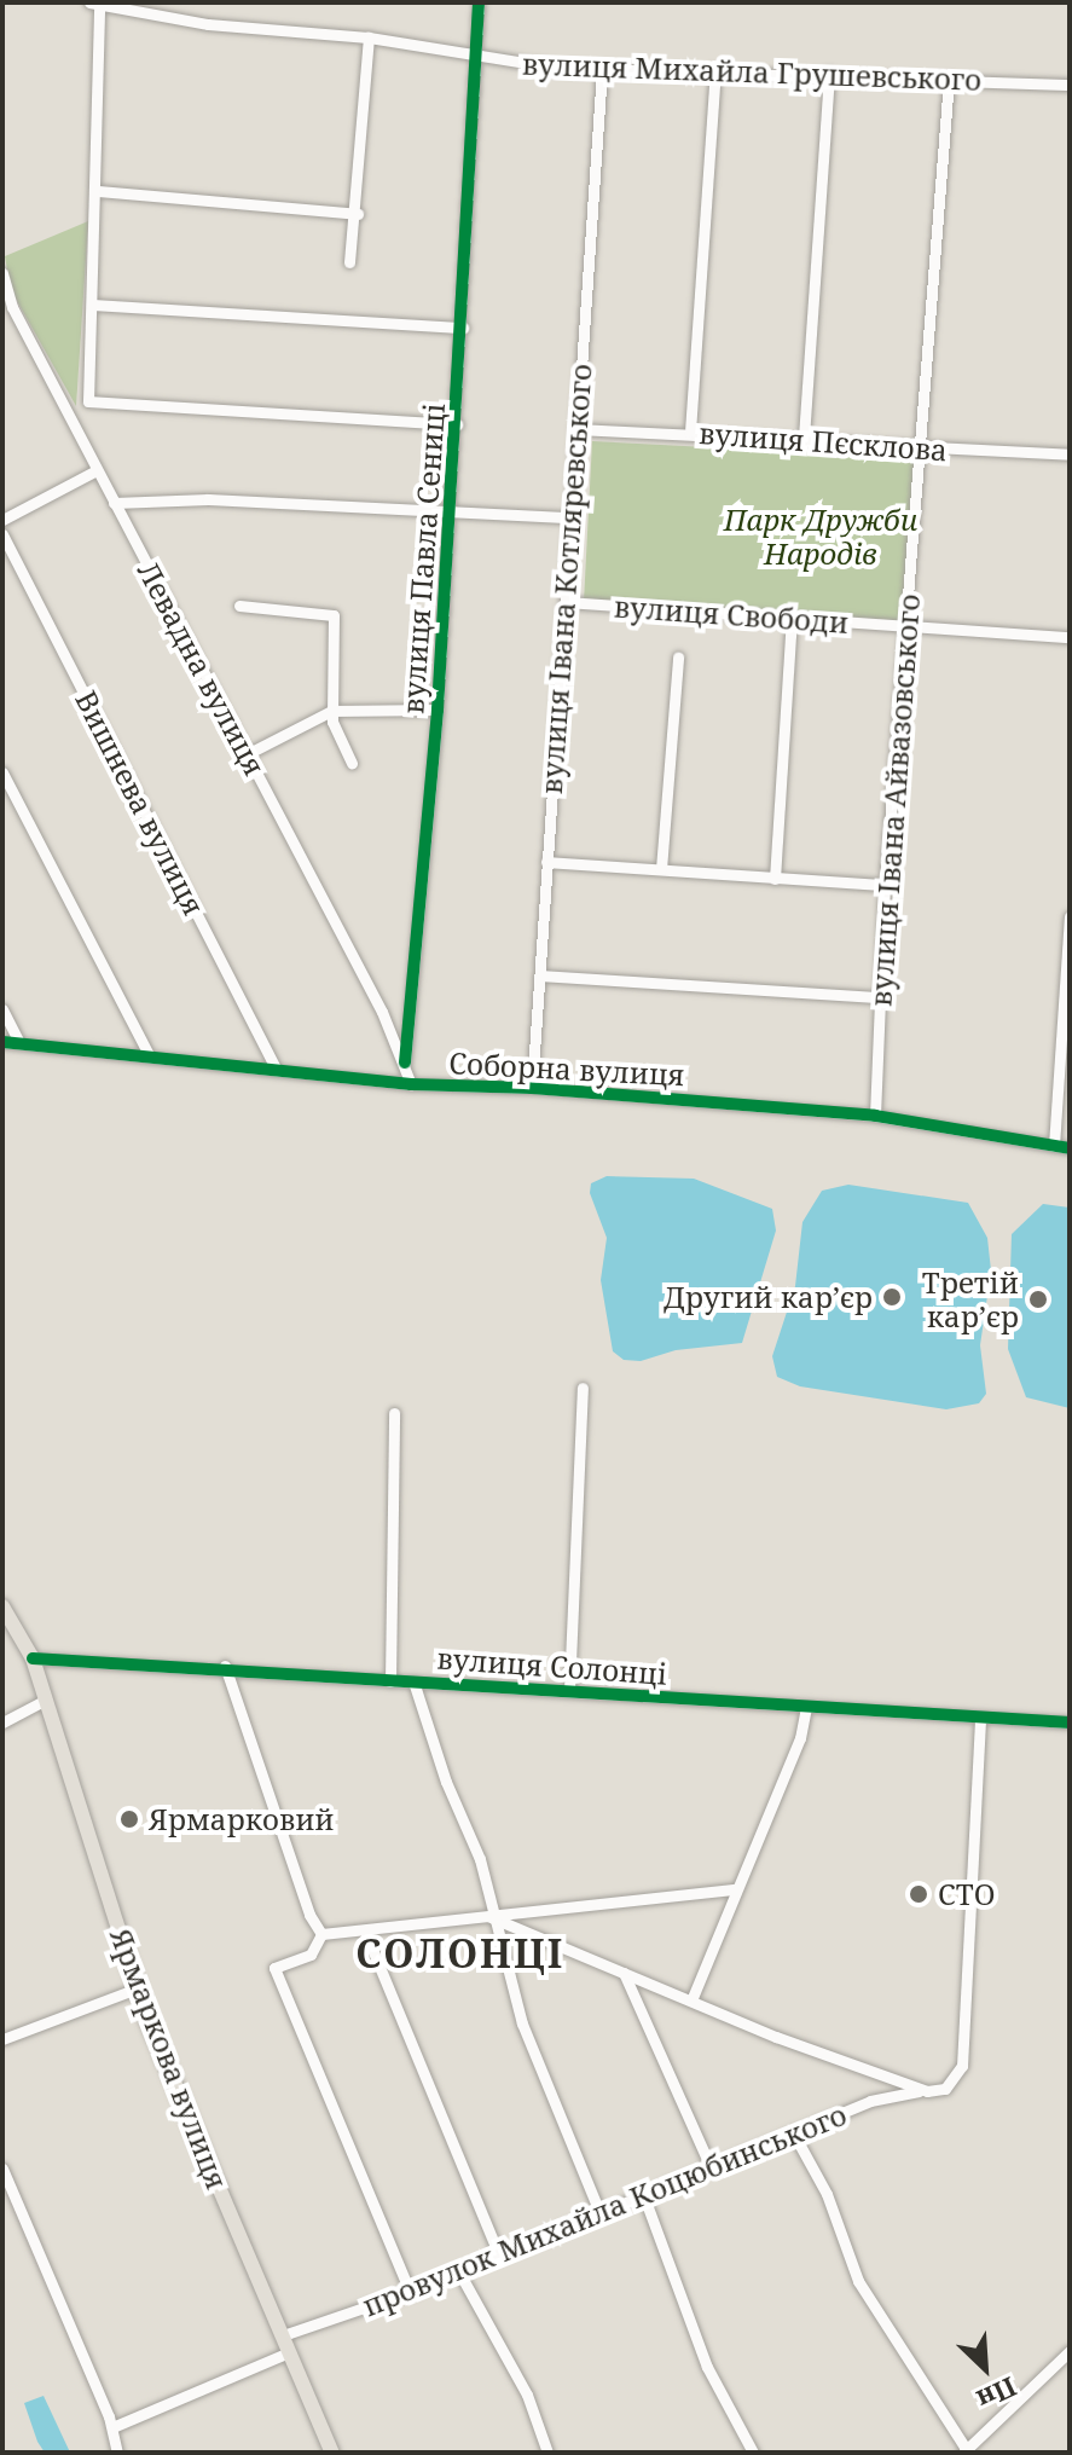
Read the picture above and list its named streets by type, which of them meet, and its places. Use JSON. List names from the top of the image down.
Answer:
{
  "streets": {
    "main road": ["Ярмаркова вулиця"],
    "street": [
      "вулиця Михайла Грушевського",
      "вулиця Пєсклова",
      "вулиця Павла Сениці",
      "вулиця Івана Котляревського",
      "вулиця Свободи",
      "Левадна вулиця",
      "вулиця Івана Айвазовського",
      "Вишнева вулиця",
      "Соборна вулиця",
      "вулиця Солонці",
      "провулок Михайла Коцюбинського"
    ]
  },
  "crossings": [
    ["вулиця Михайла Грушевського", "вулиця Павла Сениці"],
    ["вулиця Михайла Грушевського", "вулиця Івана Котляревського"],
    ["вулиця Михайла Грушевського", "вулиця Івана Айвазовського"],
    ["вулиця Пєсклова", "вулиця Івана Котляревського"],
    ["вулиця Пєсклова", "вулиця Івана Айвазовського"],
    ["вулиця Павла Сениці", "Левадна вулиця"],
    ["вулиця Івана Котляревського", "вулиця Свободи"],
    ["вулиця Івана Котляревського", "Соборна вулиця"],
    ["вулиця Свободи", "вулиця Івана Айвазовського"],
    ["вулиця Івана Айвазовського", "Соборна вулиця"],
    ["Вишнева вулиця", "Соборна вулиця"],
    ["вулиця Солонці", "Ярмаркова вулиця"],
    ["Ярмаркова вулиця", "провулок Михайла Коцюбинського"]
  ],
  "districts": ["СОЛОНЦІ"],
  "parks": ["Парк Дружби Народів"],
  "places": [
    "Другий кар’єр",
    "Третій кар’єр",
    "Ярмарковий",
    "СТО"
  ],
  "north": "bottom right"
}
